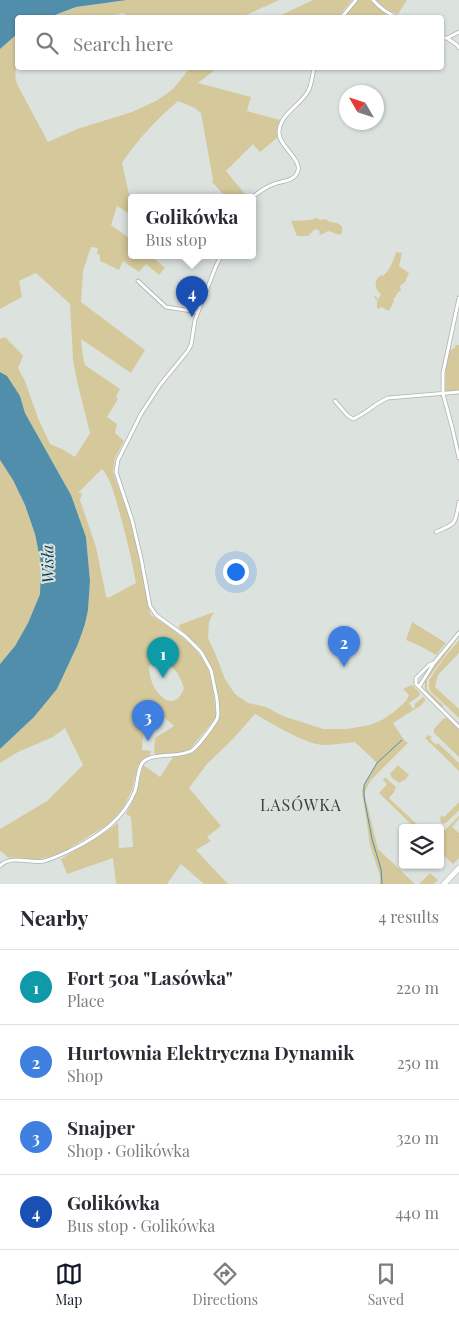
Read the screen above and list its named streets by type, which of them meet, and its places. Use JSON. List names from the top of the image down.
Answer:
{
  "districts": ["LASÓWKA"],
  "water": ["Wisła"],
  "north": "top left",
  "page": {
    "search": "Search here",
    "popup": ["Golikówka", "Bus stop"],
    "pins": [
      "4",
      "2",
      "1",
      "3"
    ],
    "heading": ["Nearby", "4 results"],
    "list": [
      {
        "mark": "1",
        "name": "Fort 50a \"Lasówka\"",
        "note": "Place",
        "value": "220 m"
      },
      {
        "mark": "2",
        "name": "Hurtownia Elektryczna Dynamik",
        "note": "Shop",
        "value": "250 m"
      },
      {
        "mark": "3",
        "name": "Snajper",
        "note": "Shop · Golikówka",
        "value": "320 m"
      },
      {
        "mark": "4",
        "name": "Golikówka",
        "note": "Bus stop · Golikówka",
        "value": "440 m"
      }
    ],
    "nav": ["Map", "Directions", "Saved"]
  }
}
